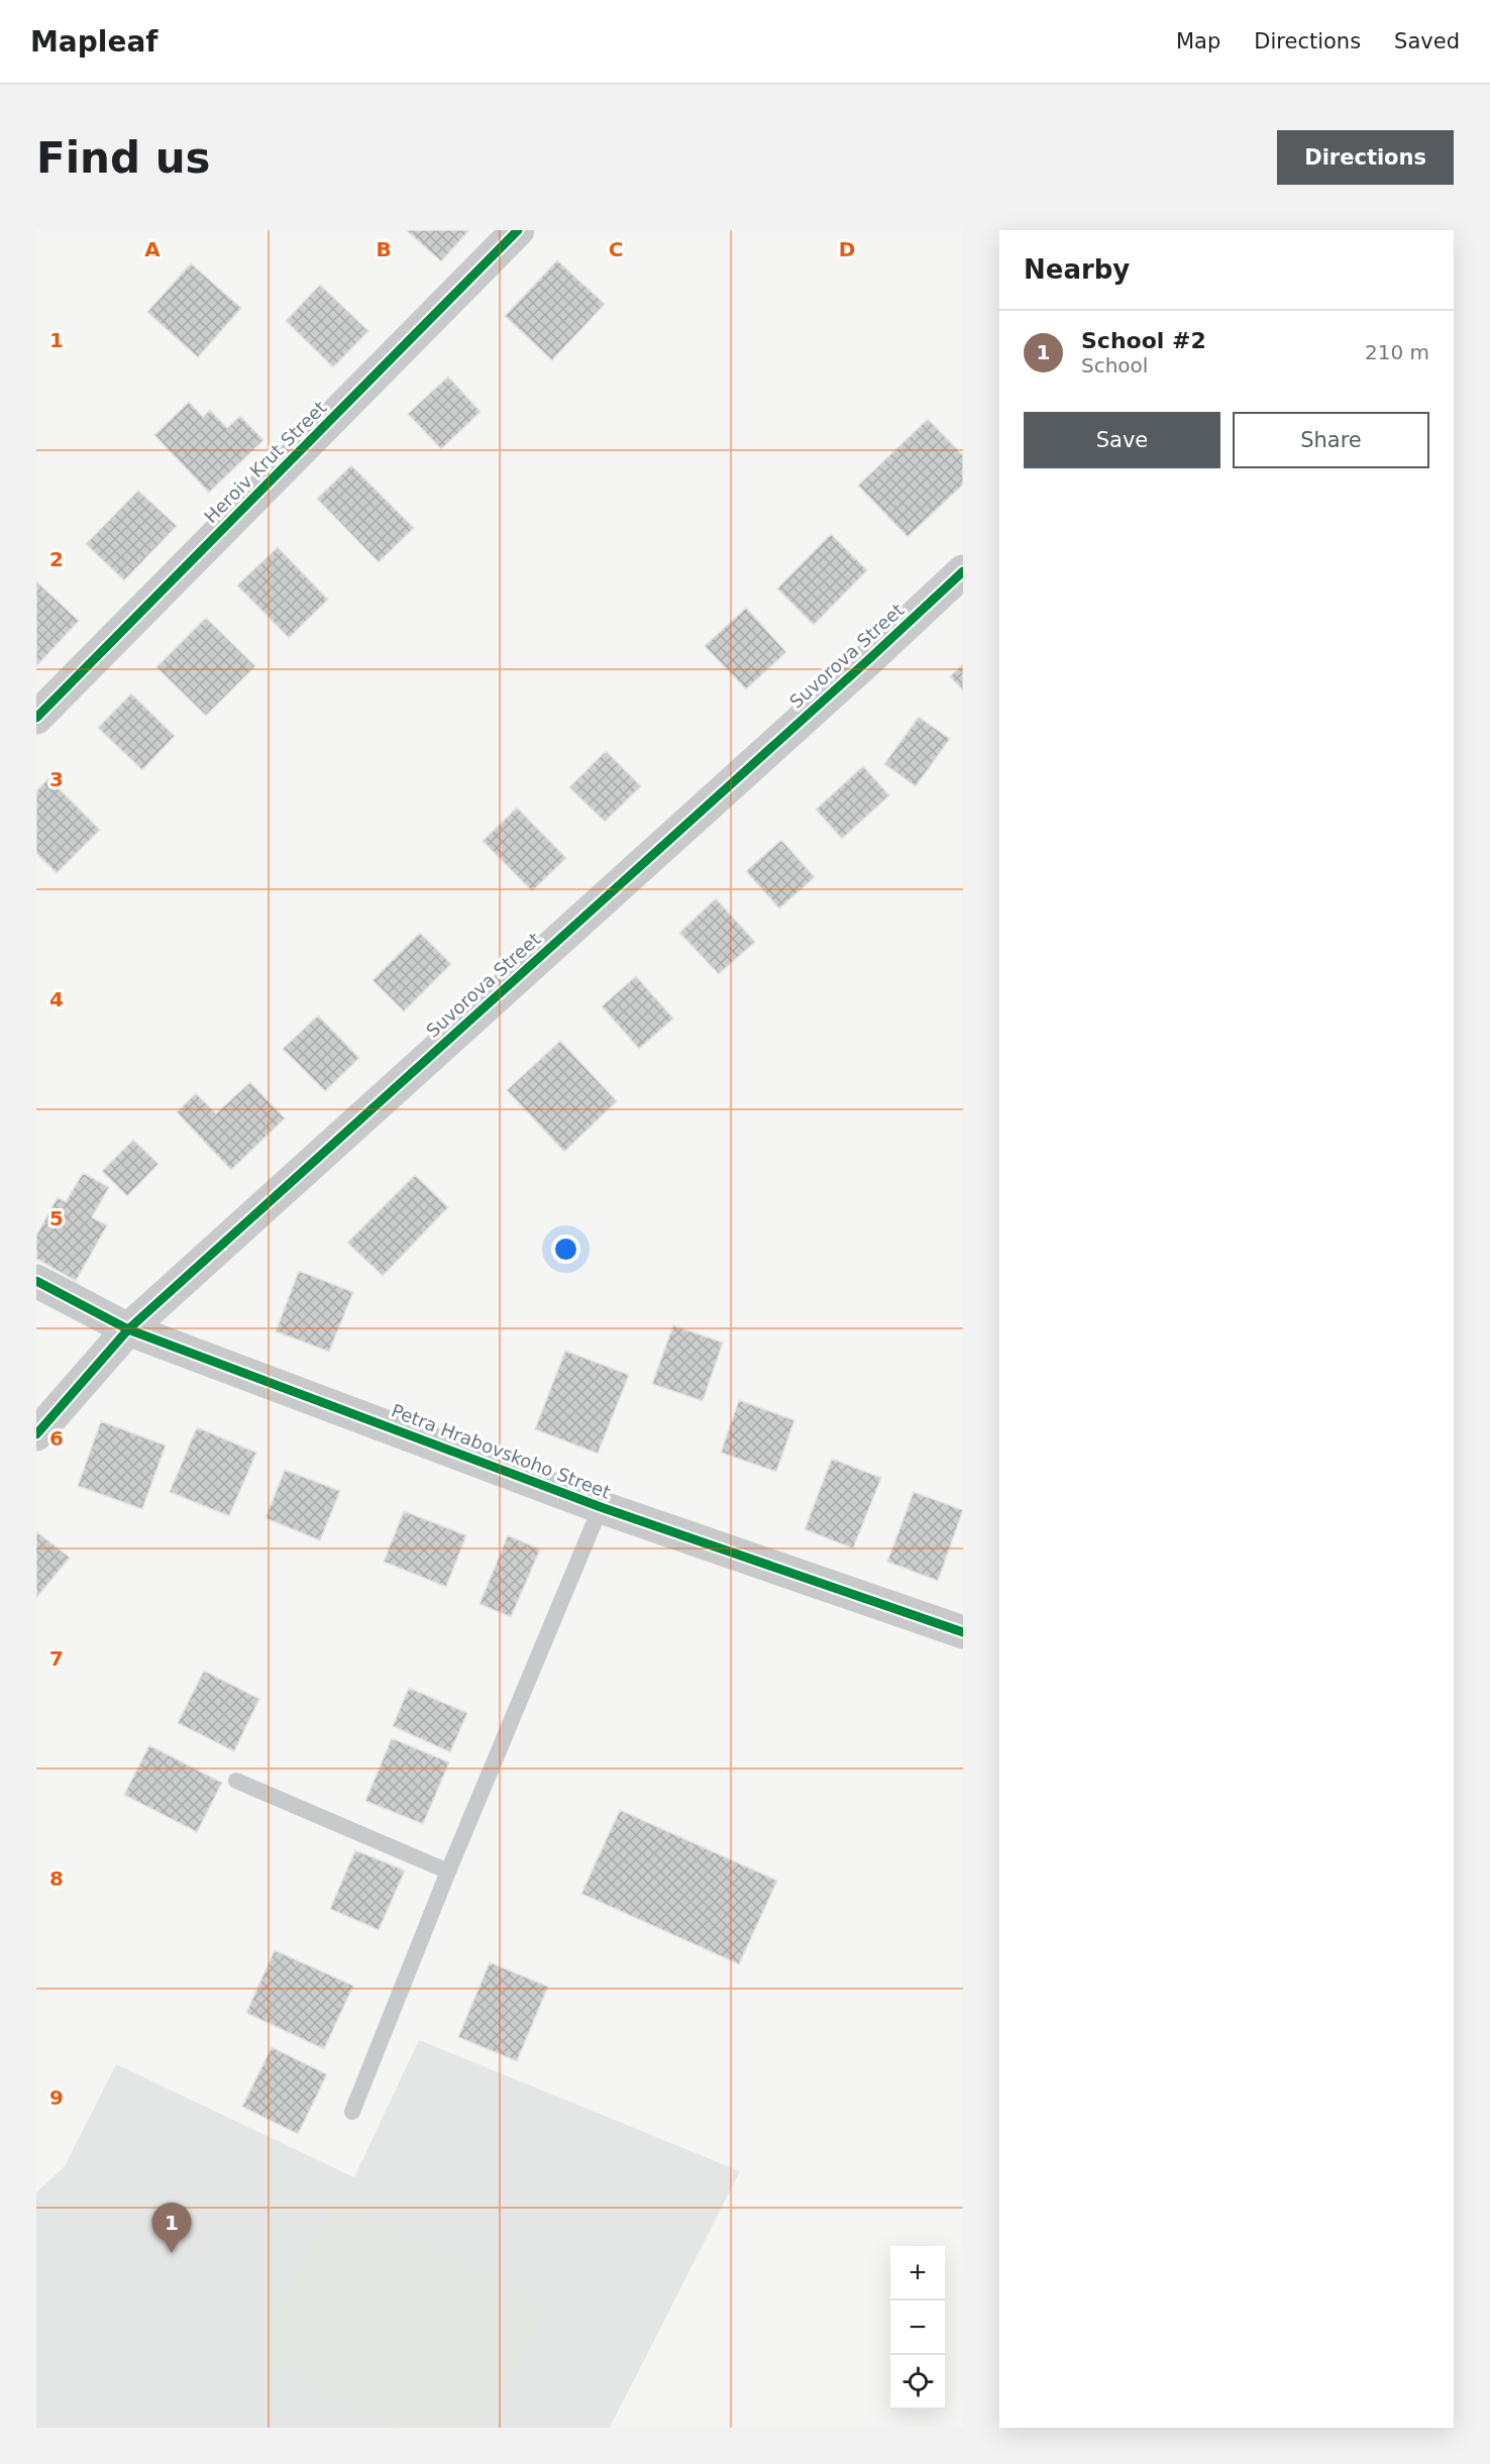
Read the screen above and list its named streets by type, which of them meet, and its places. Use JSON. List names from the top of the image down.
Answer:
{
  "streets": {
    "street": ["Heroiv Krut Street", "Suvorova Street", "Petra Hrabovskoho Street"]
  },
  "crossings": [
    ["Suvorova Street", "Petra Hrabovskoho Street"]
  ],
  "page": {
    "header": "Mapleaf",
    "nav": ["Map", "Directions", "Saved"],
    "buttons": [
      "Directions",
      ["Save", "Share"]
    ],
    "title": "Find us",
    "heading": "Nearby",
    "list": [
      {
        "mark": "1",
        "name": "School #2",
        "note": "School",
        "value": "210 m"
      }
    ],
    "pins": "1",
    "map_buttons": ["+", "−"]
  },
  "grid": {
    "columns": [
      "A",
      "B",
      "C",
      "D"
    ],
    "rows": [
      "1",
      "2",
      "3",
      "4",
      "5",
      "6",
      "7",
      "8",
      "9"
    ]
  }
}
